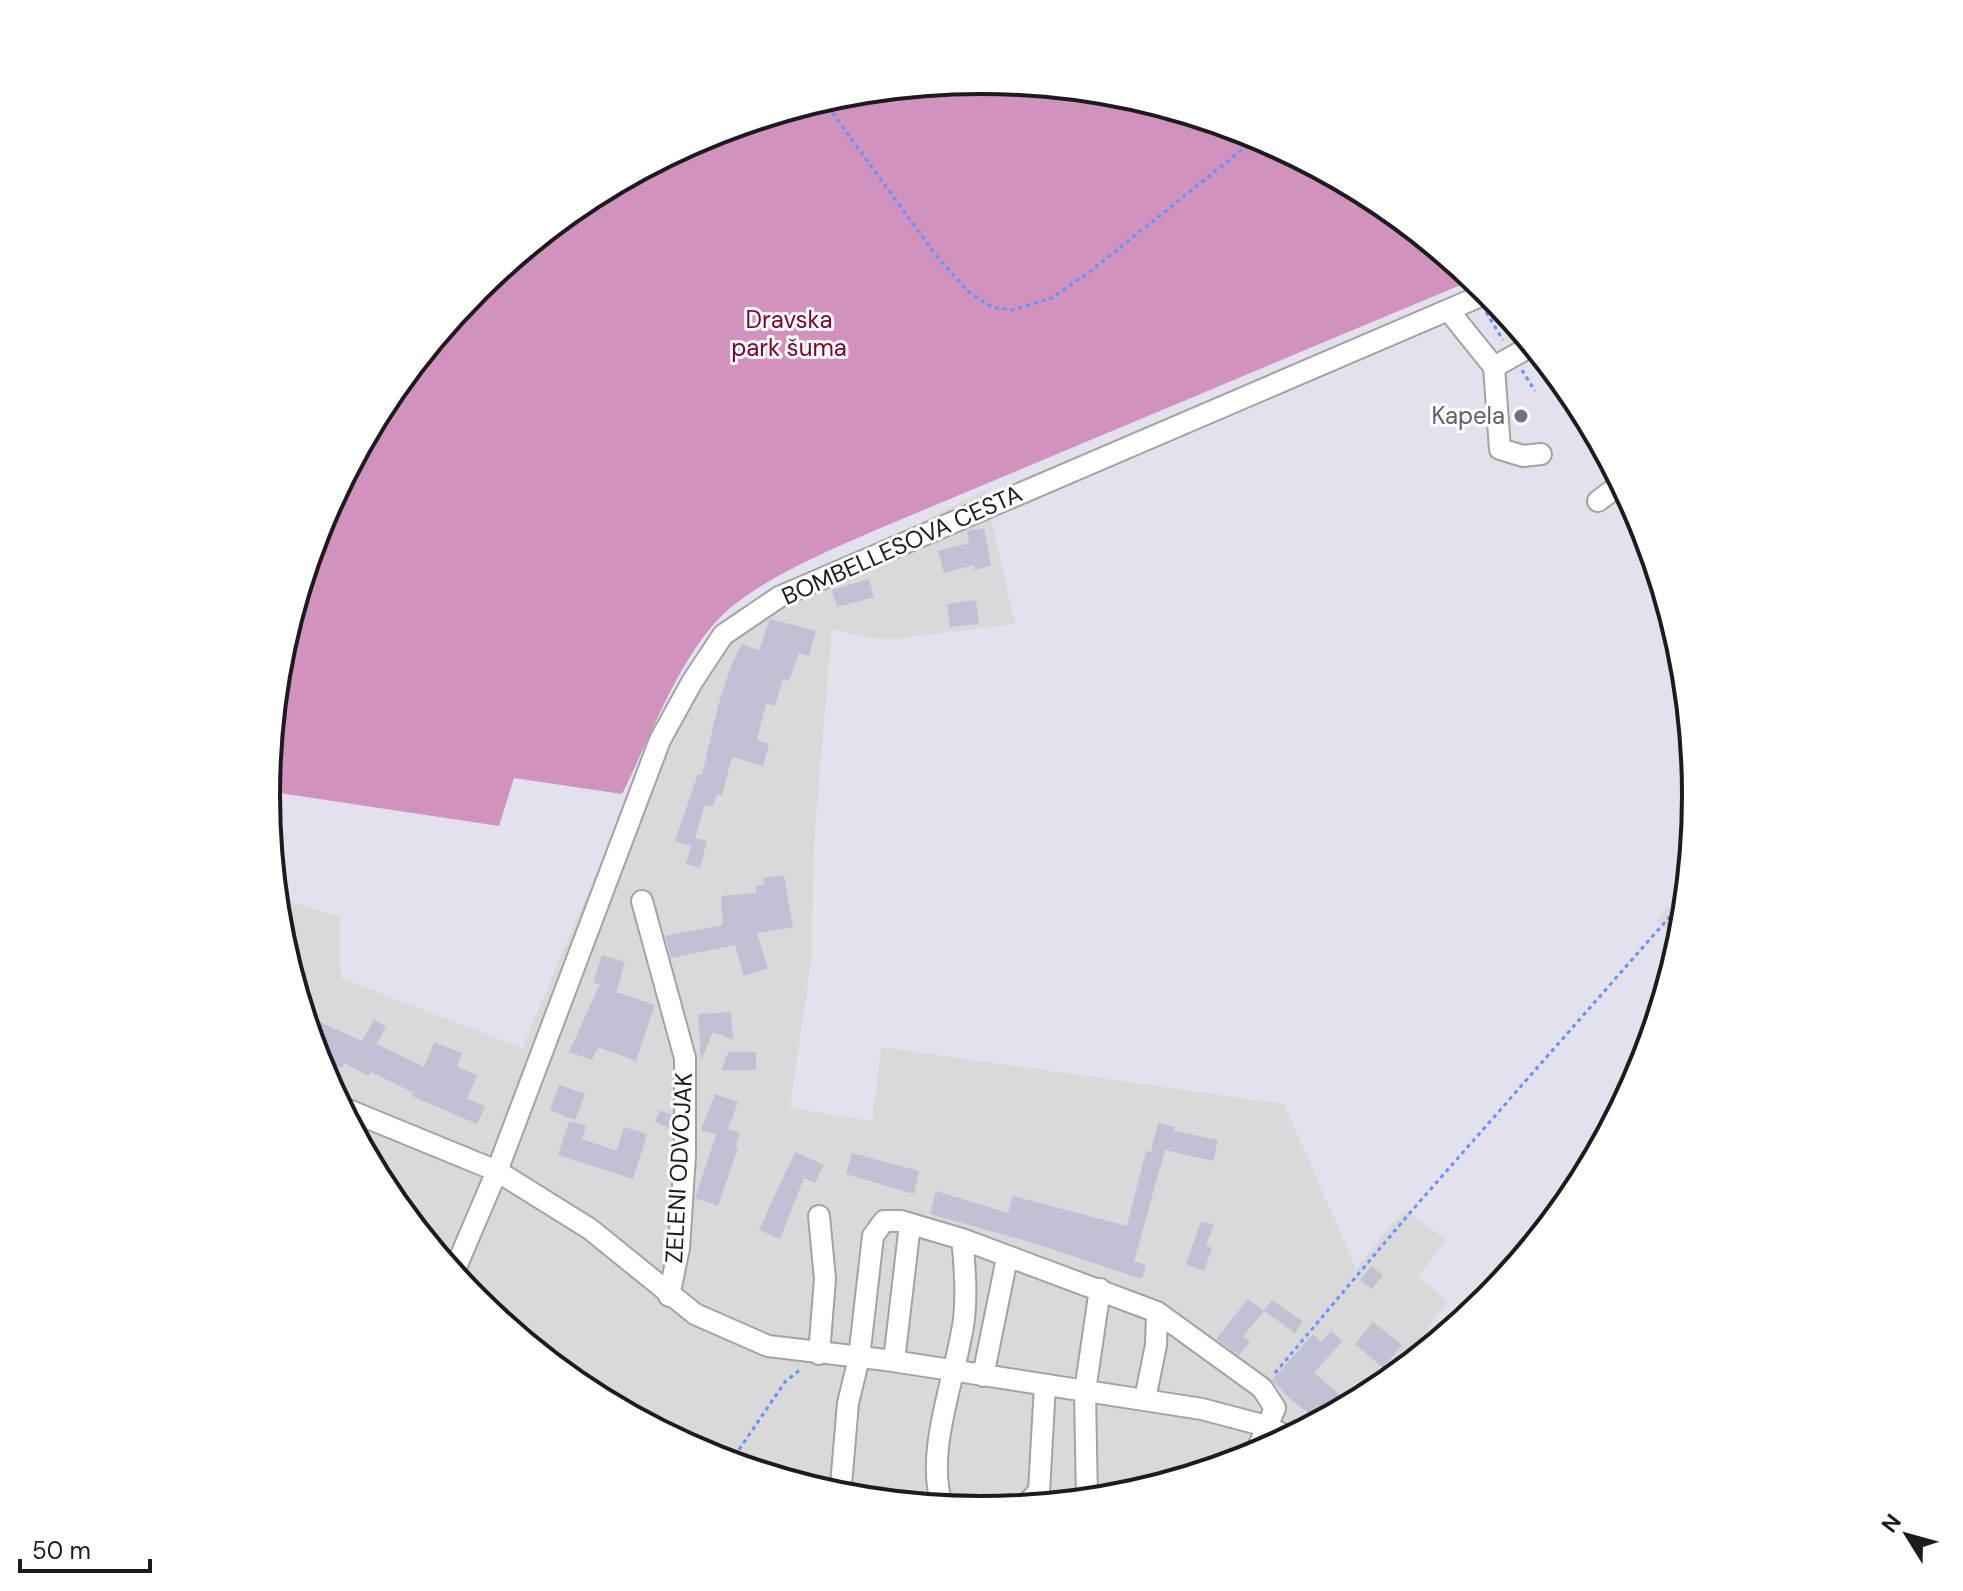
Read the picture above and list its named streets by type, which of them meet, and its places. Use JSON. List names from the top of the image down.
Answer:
{
  "streets": {
    "street": ["BOMBELLESOVA CESTA", "ZELENI ODVOJAK"]
  },
  "parks": ["Dravska park šuma"],
  "places": ["Kapela"],
  "scale_bar": "50 m",
  "north": "top left"
}
